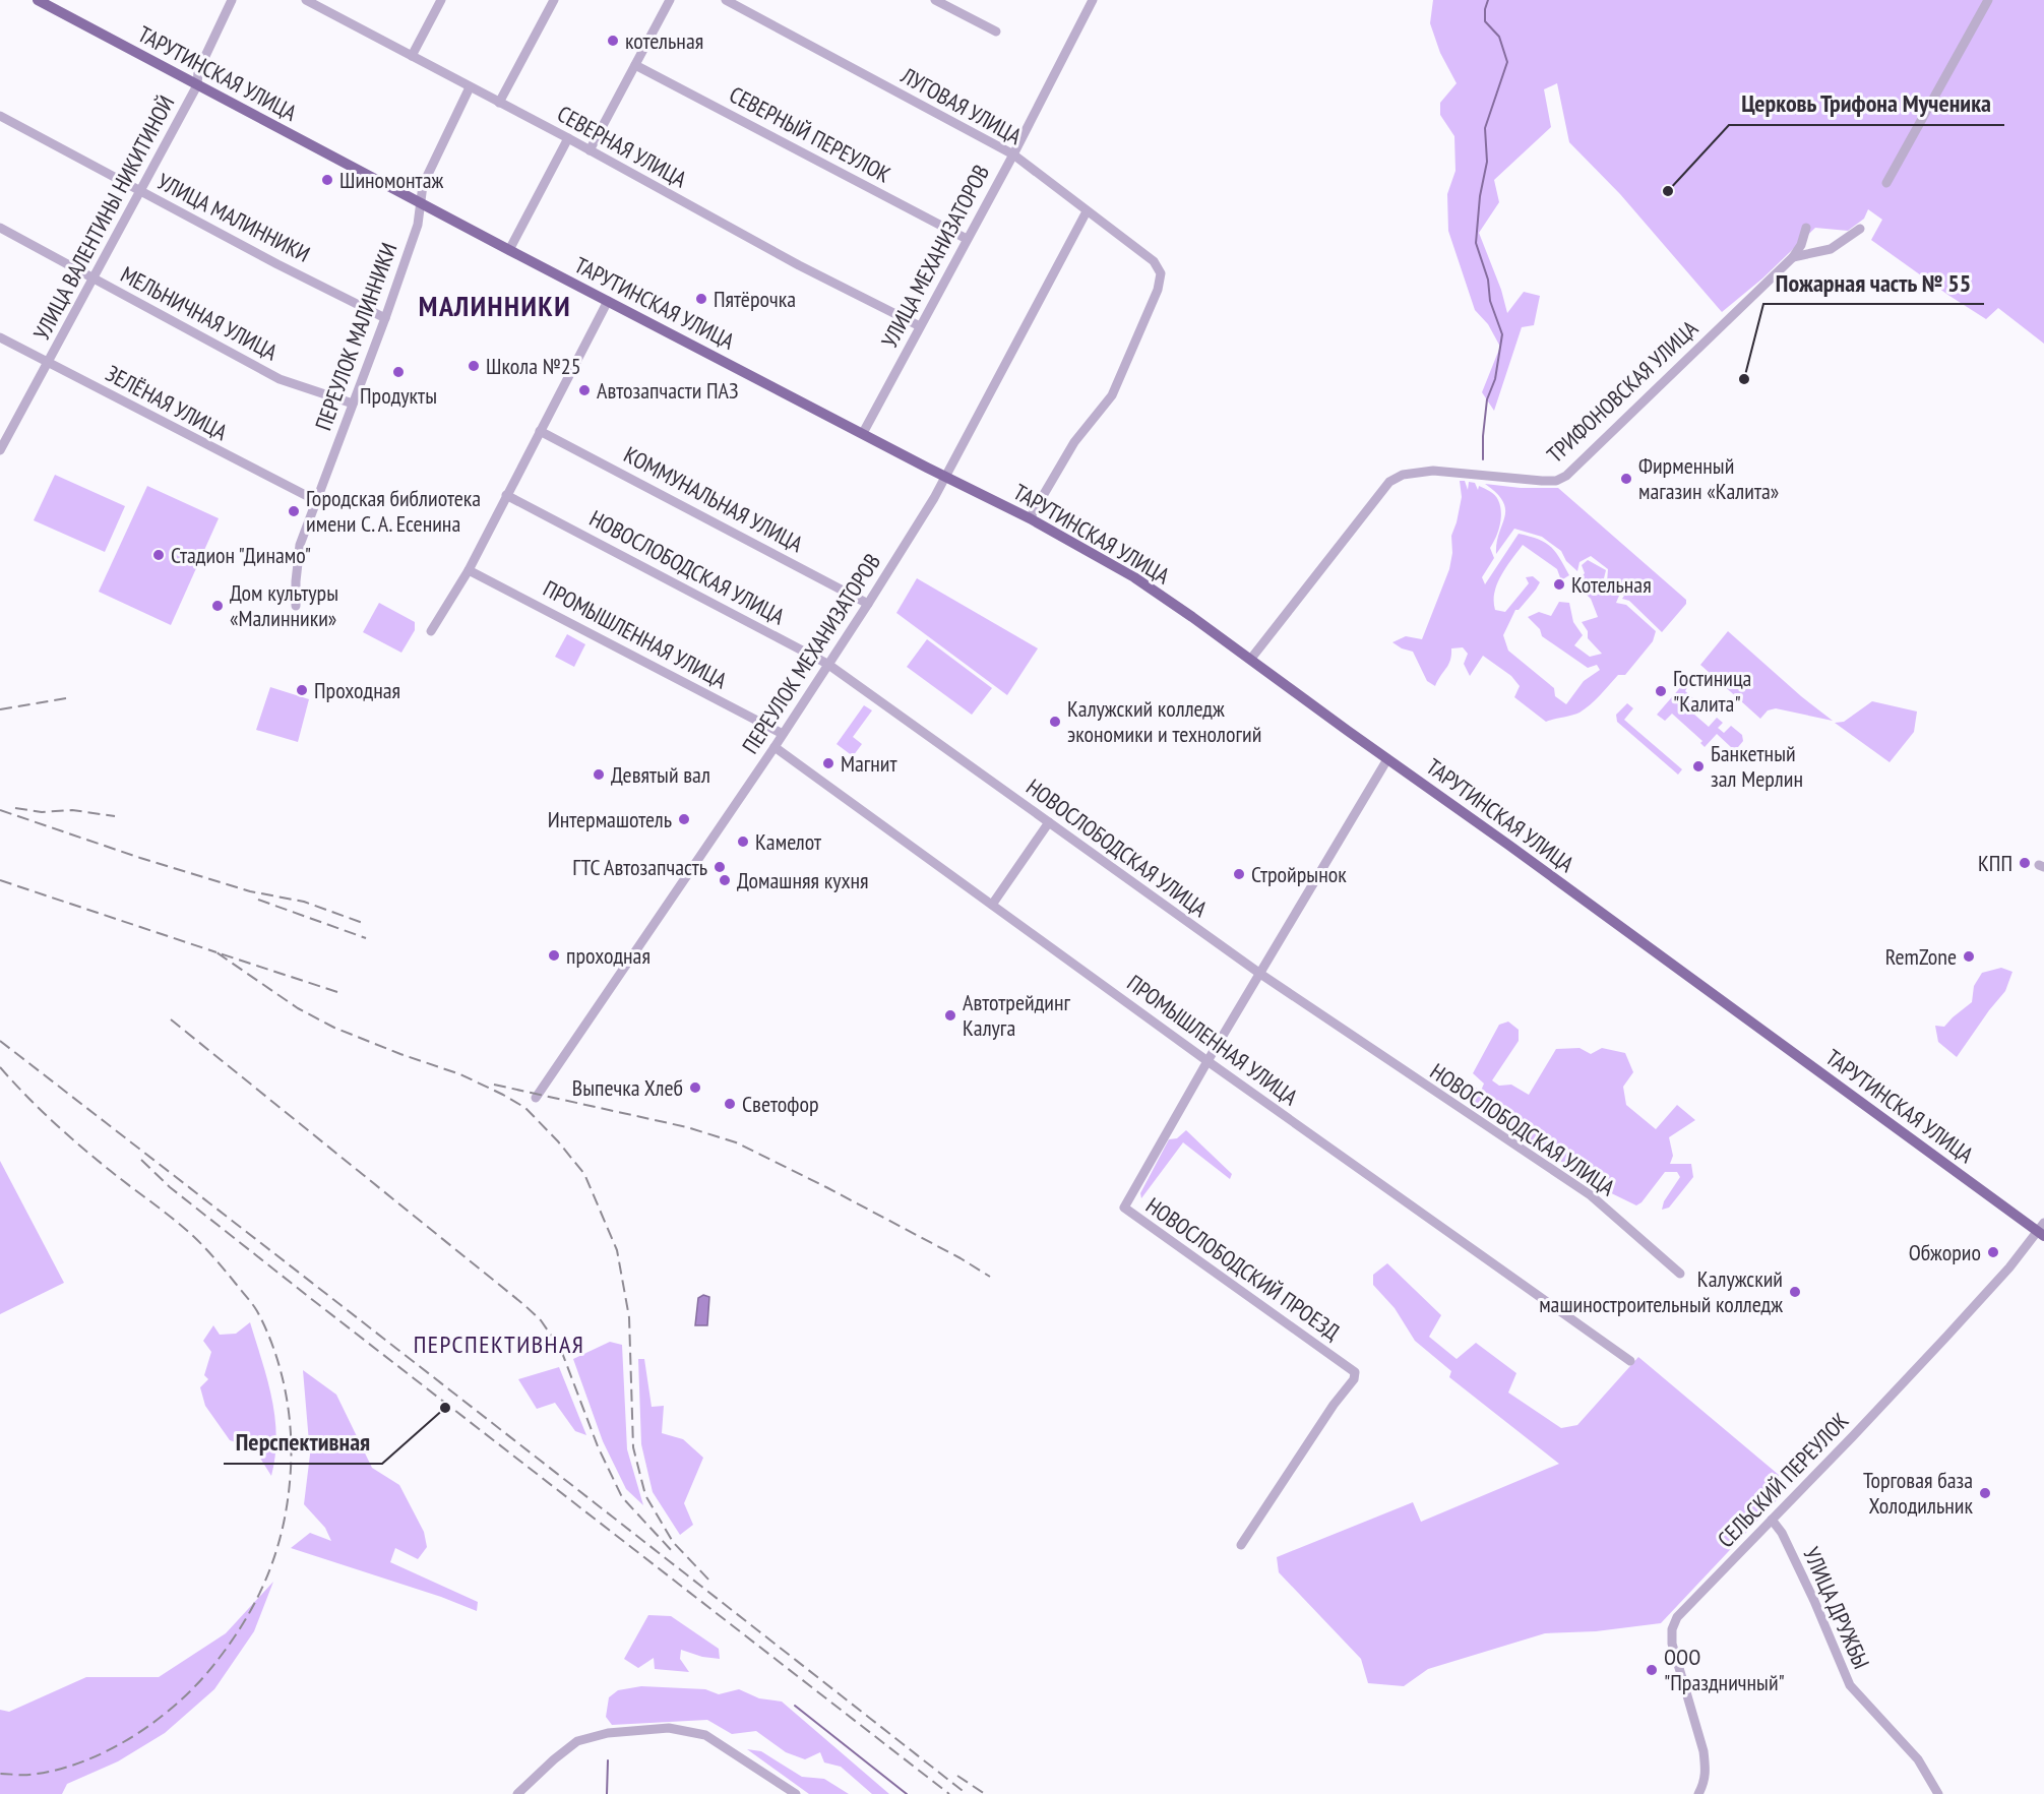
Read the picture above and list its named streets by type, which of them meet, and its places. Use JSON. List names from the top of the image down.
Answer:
{
  "streets": {
    "main road": ["ТАРУТИНСКАЯ УЛИЦА"],
    "street": [
      "ЛУГОВАЯ УЛИЦА",
      "СЕВЕРНЫЙ ПЕРЕУЛОК",
      "СЕВЕРНАЯ УЛИЦА",
      "УЛИЦА ВАЛЕНТИНЫ НИКИТИНОЙ",
      "УЛИЦА МАЛИННИКИ",
      "УЛИЦА МЕХАНИЗАТОРОВ",
      "МЕЛЬНИЧНАЯ УЛИЦА",
      "ПЕРЕУЛОК МАЛИННИКИ",
      "ТРИФОНОВСКАЯ УЛИЦА",
      "ЗЕЛЁНАЯ УЛИЦА",
      "КОММУНАЛЬНАЯ УЛИЦА",
      "НОВОСЛОБОДСКАЯ УЛИЦА",
      "ПРОМЫШЛЕННАЯ УЛИЦА",
      "ПЕРЕУЛОК МЕХАНИЗАТОРОВ",
      "НОВОСЛОБОДСКИЙ ПРОЕЗД",
      "СЕЛЬСКИЙ ПЕРЕУЛОК",
      "УЛИЦА ДРУЖБЫ"
    ]
  },
  "crossings": [
    ["ТАРУТИНСКАЯ УЛИЦА", "ЛУГОВАЯ УЛИЦА"],
    ["ТАРУТИНСКАЯ УЛИЦА", "УЛИЦА ВАЛЕНТИНЫ НИКИТИНОЙ"],
    ["ТАРУТИНСКАЯ УЛИЦА", "УЛИЦА МЕХАНИЗАТОРОВ"],
    ["ТАРУТИНСКАЯ УЛИЦА", "ПЕРЕУЛОК МАЛИННИКИ"],
    ["ТАРУТИНСКАЯ УЛИЦА", "ТРИФОНОВСКАЯ УЛИЦА"],
    ["ТАРУТИНСКАЯ УЛИЦА", "ПЕРЕУЛОК МЕХАНИЗАТОРОВ"],
    ["ТАРУТИНСКАЯ УЛИЦА", "НОВОСЛОБОДСКИЙ ПРОЕЗД"],
    ["ТАРУТИНСКАЯ УЛИЦА", "СЕЛЬСКИЙ ПЕРЕУЛОК"],
    ["ЛУГОВАЯ УЛИЦА", "УЛИЦА МЕХАНИЗАТОРОВ"],
    ["ЛУГОВАЯ УЛИЦА", "ПЕРЕУЛОК МЕХАНИЗАТОРОВ"],
    ["СЕВЕРНЫЙ ПЕРЕУЛОК", "УЛИЦА МЕХАНИЗАТОРОВ"],
    ["СЕВЕРНАЯ УЛИЦА", "УЛИЦА МЕХАНИЗАТОРОВ"],
    ["СЕВЕРНАЯ УЛИЦА", "ПЕРЕУЛОК МАЛИННИКИ"],
    ["УЛИЦА ВАЛЕНТИНЫ НИКИТИНОЙ", "УЛИЦА МАЛИННИКИ"],
    ["УЛИЦА ВАЛЕНТИНЫ НИКИТИНОЙ", "МЕЛЬНИЧНАЯ УЛИЦА"],
    ["УЛИЦА ВАЛЕНТИНЫ НИКИТИНОЙ", "ЗЕЛЁНАЯ УЛИЦА"],
    ["УЛИЦА МАЛИННИКИ", "ПЕРЕУЛОК МАЛИННИКИ"],
    ["МЕЛЬНИЧНАЯ УЛИЦА", "ПЕРЕУЛОК МАЛИННИКИ"],
    ["ПЕРЕУЛОК МАЛИННИКИ", "ЗЕЛЁНАЯ УЛИЦА"],
    ["КОММУНАЛЬНАЯ УЛИЦА", "ПЕРЕУЛОК МЕХАНИЗАТОРОВ"],
    ["НОВОСЛОБОДСКАЯ УЛИЦА", "ПЕРЕУЛОК МЕХАНИЗАТОРОВ"],
    ["НОВОСЛОБОДСКАЯ УЛИЦА", "НОВОСЛОБОДСКИЙ ПРОЕЗД"],
    ["ПРОМЫШЛЕННАЯ УЛИЦА", "ПЕРЕУЛОК МЕХАНИЗАТОРОВ"],
    ["ПРОМЫШЛЕННАЯ УЛИЦА", "НОВОСЛОБОДСКИЙ ПРОЕЗД"],
    ["СЕЛЬСКИЙ ПЕРЕУЛОК", "УЛИЦА ДРУЖБЫ"]
  ],
  "districts": ["МАЛИННИКИ", "ПЕРСПЕКТИВНАЯ"],
  "places": [
    "котельная",
    "Шиномонтаж",
    "Церковь Трифона Мученика",
    "Пятёрочка",
    "Школа №25",
    "Продукты",
    "Пожарная часть № 55",
    "Автозапчасти ПАЗ",
    "Фирменный магазин «Калита»",
    "Городская библиотека имени С. А. Есенина",
    "Стадион \"Динамо\"",
    "Котельная",
    "Дом культуры «Малинники»",
    "Проходная",
    "Гостиница \"Калита\"",
    "Калужский колледж экономики и технологий",
    "Магнит",
    "Банкетный зал Мерлин",
    "Девятый вал",
    "Интермашотель",
    "Камелот",
    "КПП",
    "ГТС Автозапчасть",
    "Стройрынок",
    "Домашняя кухня",
    "проходная",
    "RemZone",
    "Автотрейдинг Калуга",
    "Выпечка Хлеб",
    "Светофор",
    "Обжорио",
    "Калужский машиностроительный колледж",
    "Перспективная",
    "Торговая база Холодильник",
    "ООО \"Праздничный\""
  ]
}
